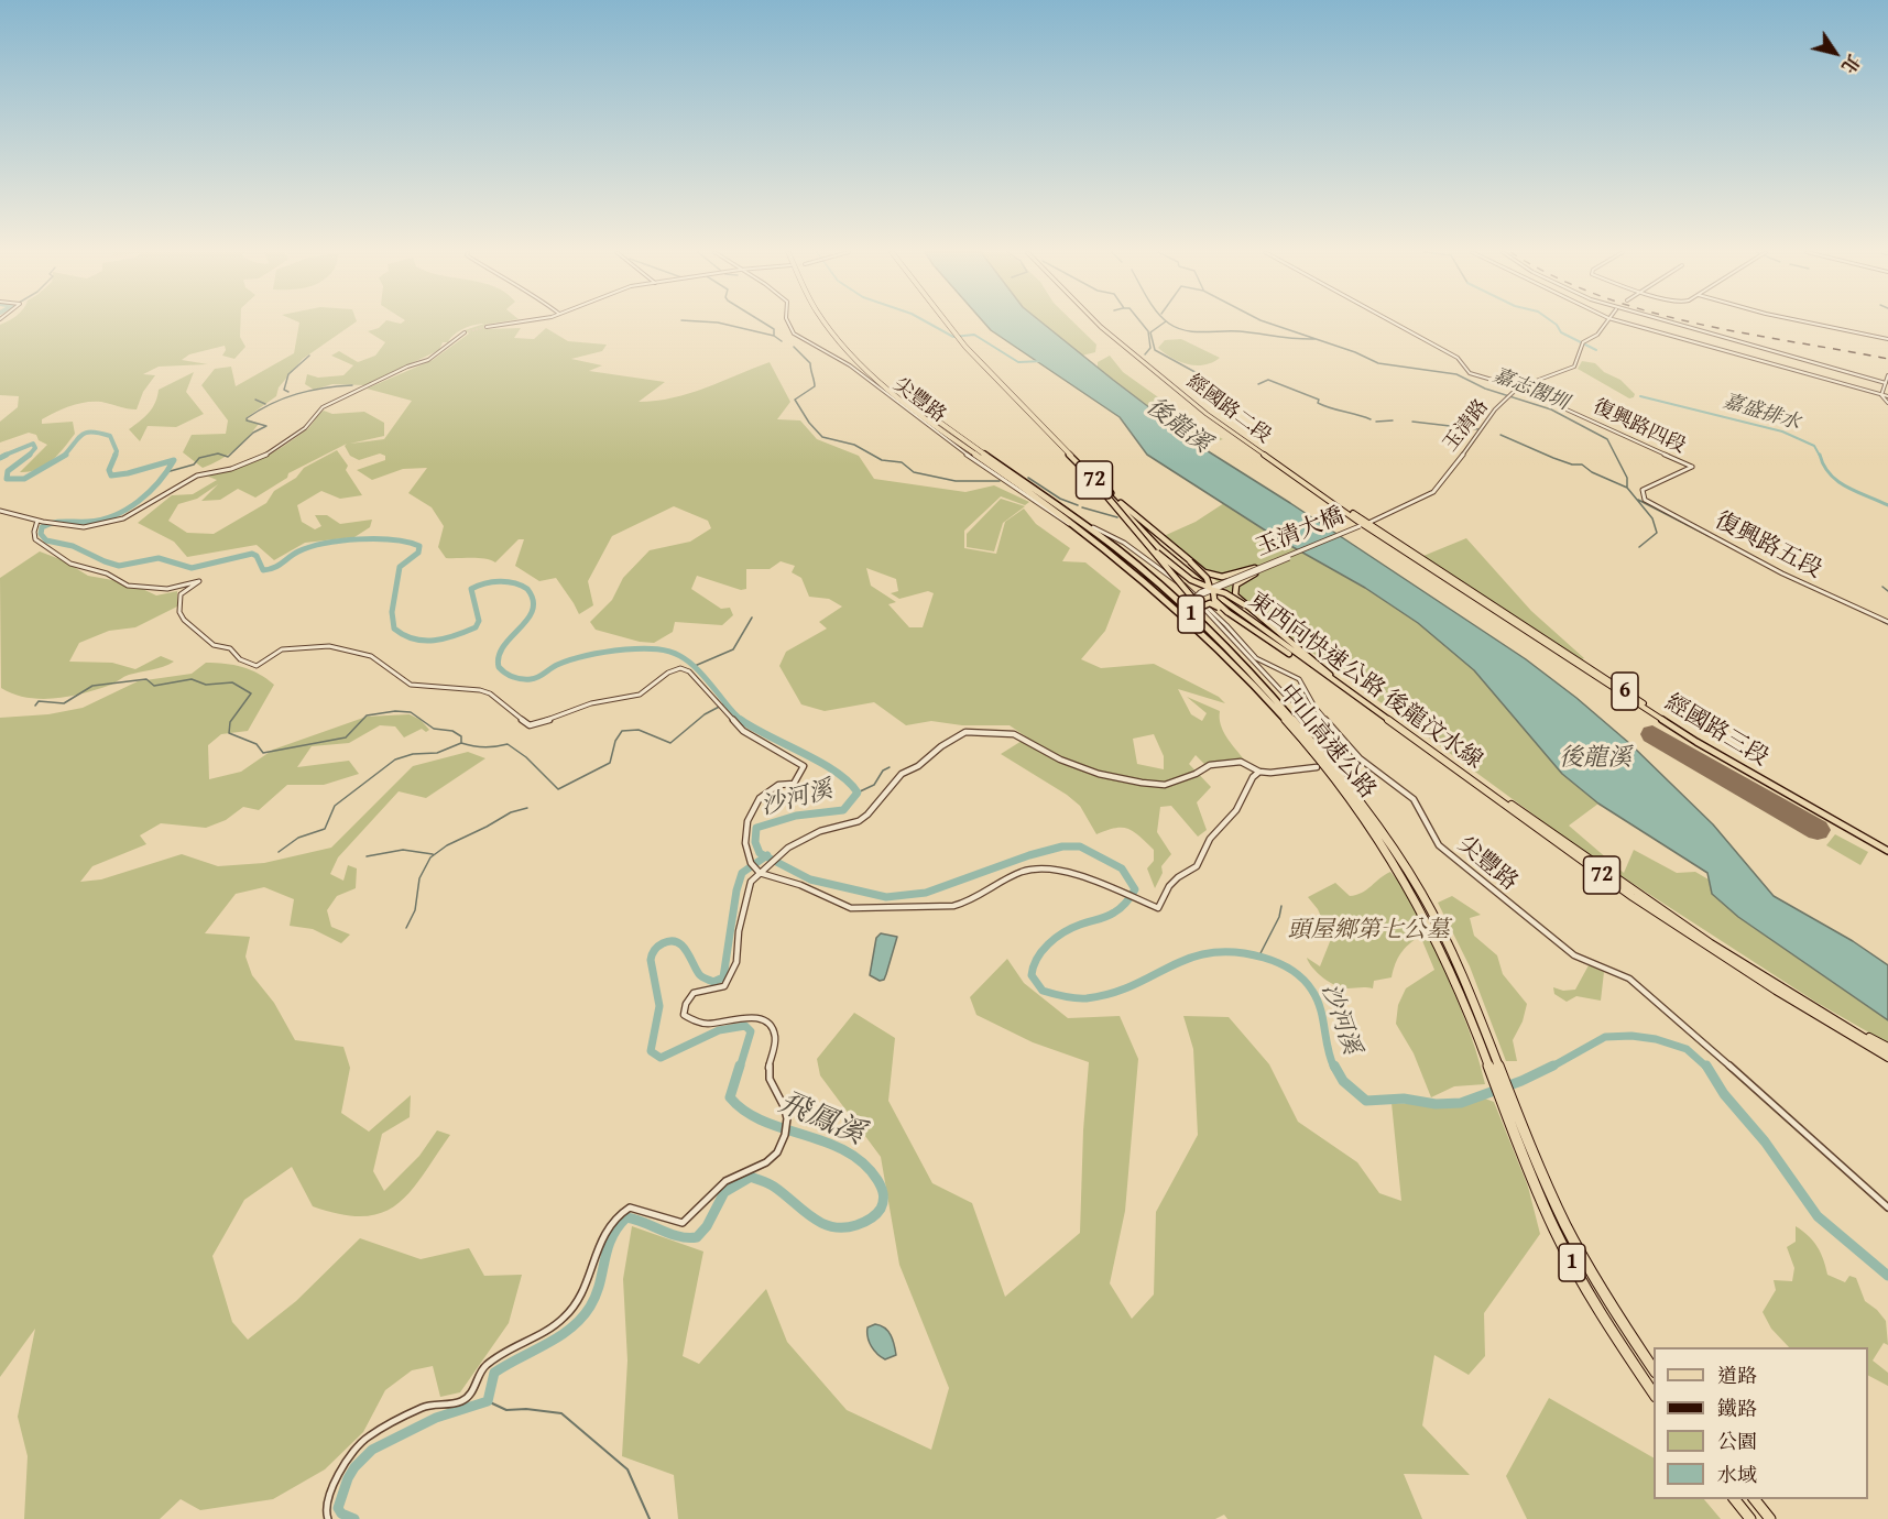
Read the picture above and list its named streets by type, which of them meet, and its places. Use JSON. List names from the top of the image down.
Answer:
{
  "streets": {
    "highway": [
      "72",
      "1",
      "東西向快速公路 後龍汶水線",
      "中山高速公路"
    ],
    "main road": ["經國路二段", "6", "經國路三段"],
    "street": [
      "尖豐路",
      "玉清路",
      "復興路四段",
      "玉清大橋",
      "復興路五段"
    ]
  },
  "crossings": [
    ["經國路二段", "玉清路"],
    ["經國路二段", "玉清大橋"],
    ["經國路二段", "經國路三段"],
    ["玉清路", "復興路四段"],
    ["玉清路", "玉清大橋"],
    ["玉清路", "經國路三段"],
    ["復興路四段", "復興路五段"],
    ["玉清大橋", "經國路三段"]
  ],
  "water": [
    "嘉志閣圳",
    "嘉盛排水",
    "後龍溪",
    "沙河溪",
    "飛鳳溪"
  ],
  "parks": ["頭屋鄉第七公墓"],
  "legend": [
    "道路",
    "鐵路",
    "公園",
    "水域"
  ],
  "north": "bottom right"
}
